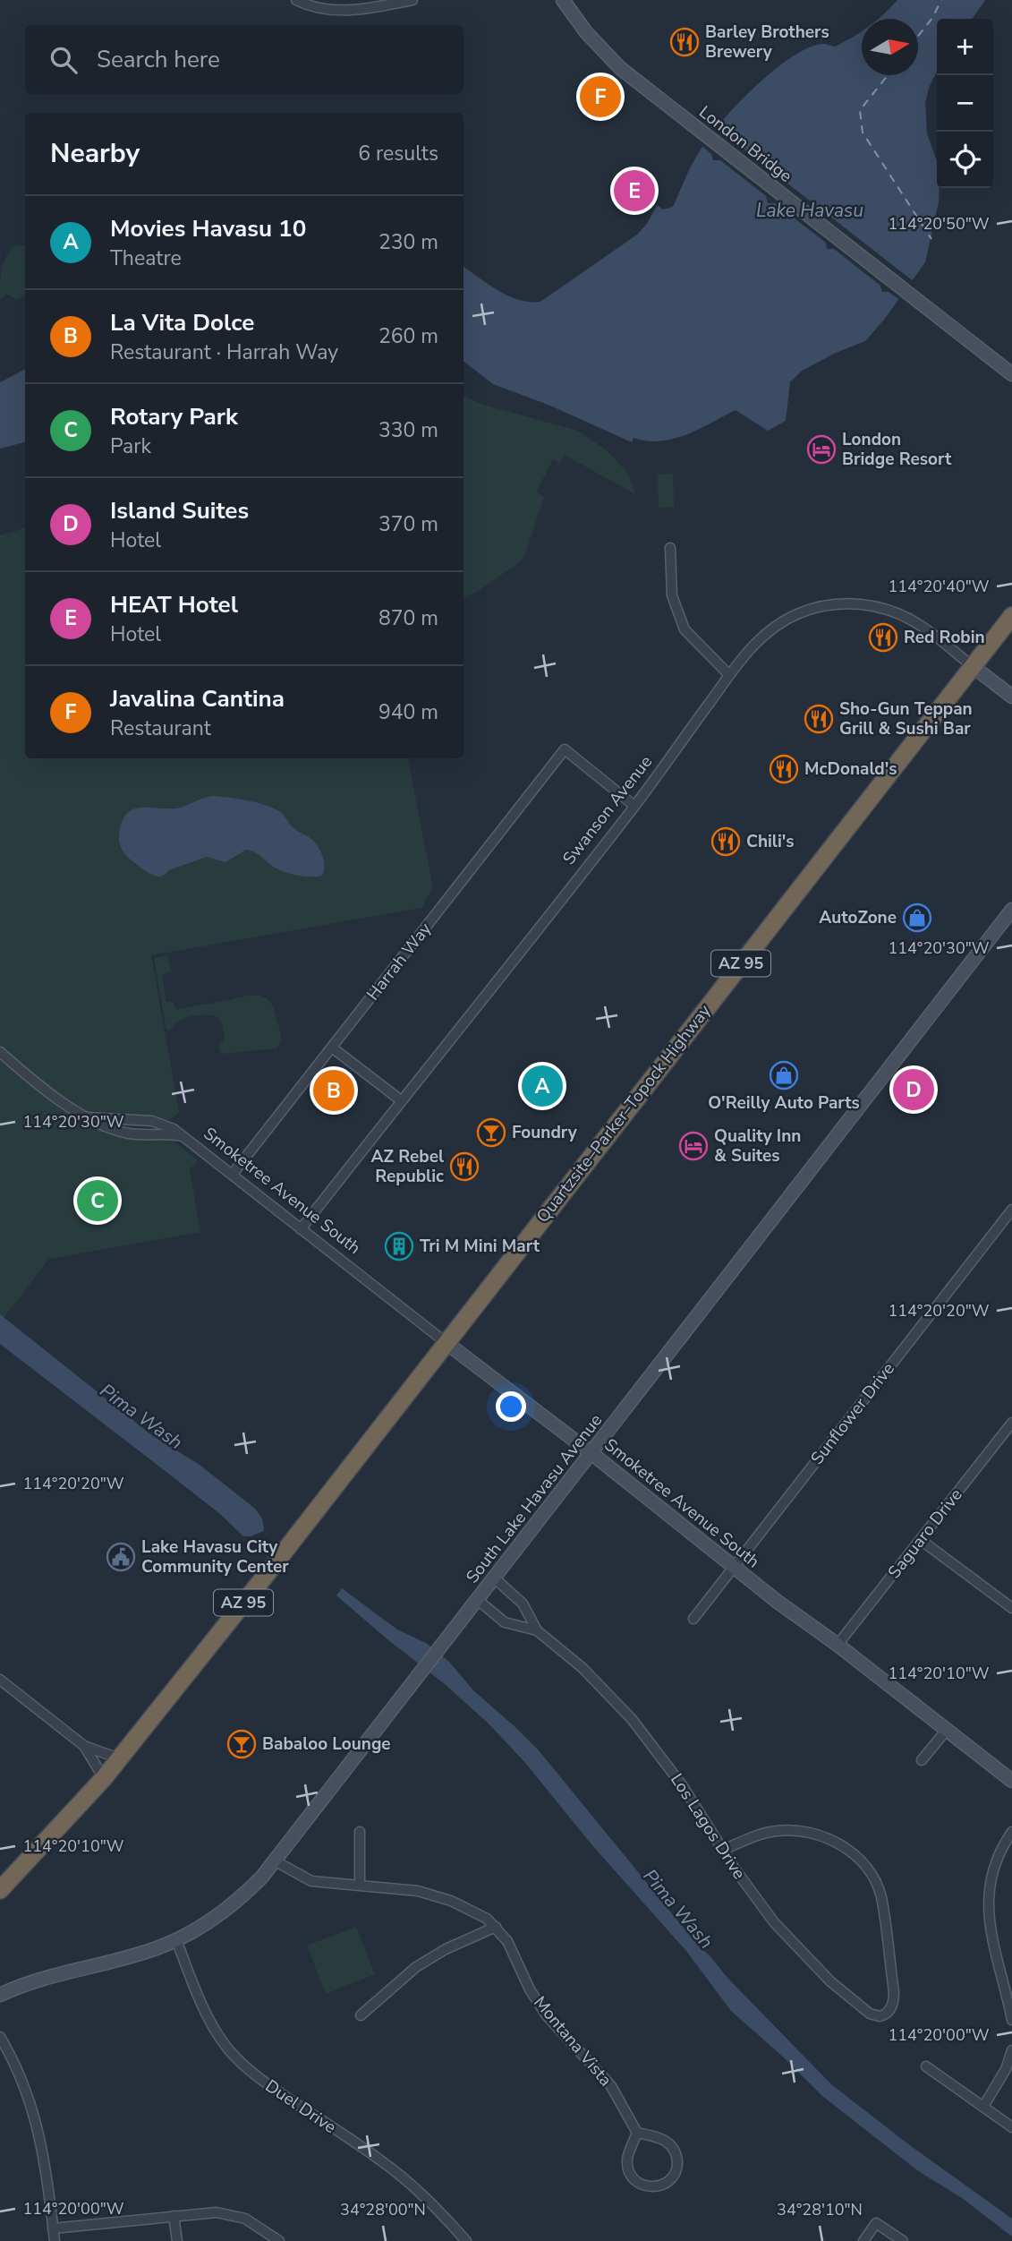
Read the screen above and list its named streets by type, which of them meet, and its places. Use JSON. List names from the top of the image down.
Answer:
{
  "streets": {
    "highway": ["AZ 95", "Quartzsite–Parker–Topock Highway"],
    "main road": [
      "London Bridge",
      "Swanson Avenue",
      "Smoketree Avenue South",
      "South Lake Havasu Avenue"
    ],
    "street": [
      "Harrah Way",
      "Sunflower Drive",
      "Saguaro Drive",
      "Los Lagos Drive",
      "Montana Vista",
      "Duel Drive"
    ]
  },
  "crossings": [
    ["Swanson Avenue", "Harrah Way"],
    ["Swanson Avenue", "Quartzsite–Parker–Topock Highway"],
    ["Swanson Avenue", "Smoketree Avenue South"],
    ["Harrah Way", "Smoketree Avenue South"],
    ["AZ 95", "Quartzsite–Parker–Topock Highway"],
    ["Quartzsite–Parker–Topock Highway", "Smoketree Avenue South"],
    ["Smoketree Avenue South", "Sunflower Drive"],
    ["Smoketree Avenue South", "South Lake Havasu Avenue"],
    ["Smoketree Avenue South", "Saguaro Drive"],
    ["South Lake Havasu Avenue", "Los Lagos Drive"],
    ["South Lake Havasu Avenue", "Montana Vista"],
    ["South Lake Havasu Avenue", "Duel Drive"]
  ],
  "water": ["Lake Havasu", "Pima Wash"],
  "places": {
    "restaurant": [
      "Barley Brothers Brewery",
      "Red Robin",
      "Sho-Gun Teppan Grill & Sushi Bar",
      "McDonald's",
      "Chili's",
      "AZ Rebel Republic"
    ],
    "hotel": ["London Bridge Resort", "Quality Inn & Suites"],
    "shop": ["AutoZone", "O'Reilly Auto Parts"],
    "bar": ["Foundry", "Babaloo Lounge"],
    "building": ["Tri M Mini Mart"],
    "public building": ["Lake Havasu City Community Center"]
  },
  "north": "right",
  "page": {
    "map_buttons": ["+", "−"],
    "search": "Search here",
    "pins": [
      "F",
      "E",
      "A",
      "D",
      "B",
      "C"
    ],
    "heading": ["Nearby", "6 results"],
    "list": [
      {
        "mark": "A",
        "name": "Movies Havasu 10",
        "note": "Theatre",
        "value": "230 m"
      },
      {
        "mark": "B",
        "name": "La Vita Dolce",
        "note": "Restaurant · Harrah Way",
        "value": "260 m"
      },
      {
        "mark": "C",
        "name": "Rotary Park",
        "note": "Park",
        "value": "330 m"
      },
      {
        "mark": "D",
        "name": "Island Suites",
        "note": "Hotel",
        "value": "370 m"
      },
      {
        "mark": "E",
        "name": "HEAT Hotel",
        "note": "Hotel",
        "value": "870 m"
      },
      {
        "mark": "F",
        "name": "Javalina Cantina",
        "note": "Restaurant",
        "value": "940 m"
      }
    ]
  },
  "coordinates": [
    "114°20'50\"W",
    "114°20'40\"W",
    "114°20'30\"W",
    "114°20'20\"W",
    "114°20'10\"W",
    "114°20'00\"W",
    "34°28'00\"N",
    "34°28'10\"N"
  ]
}
